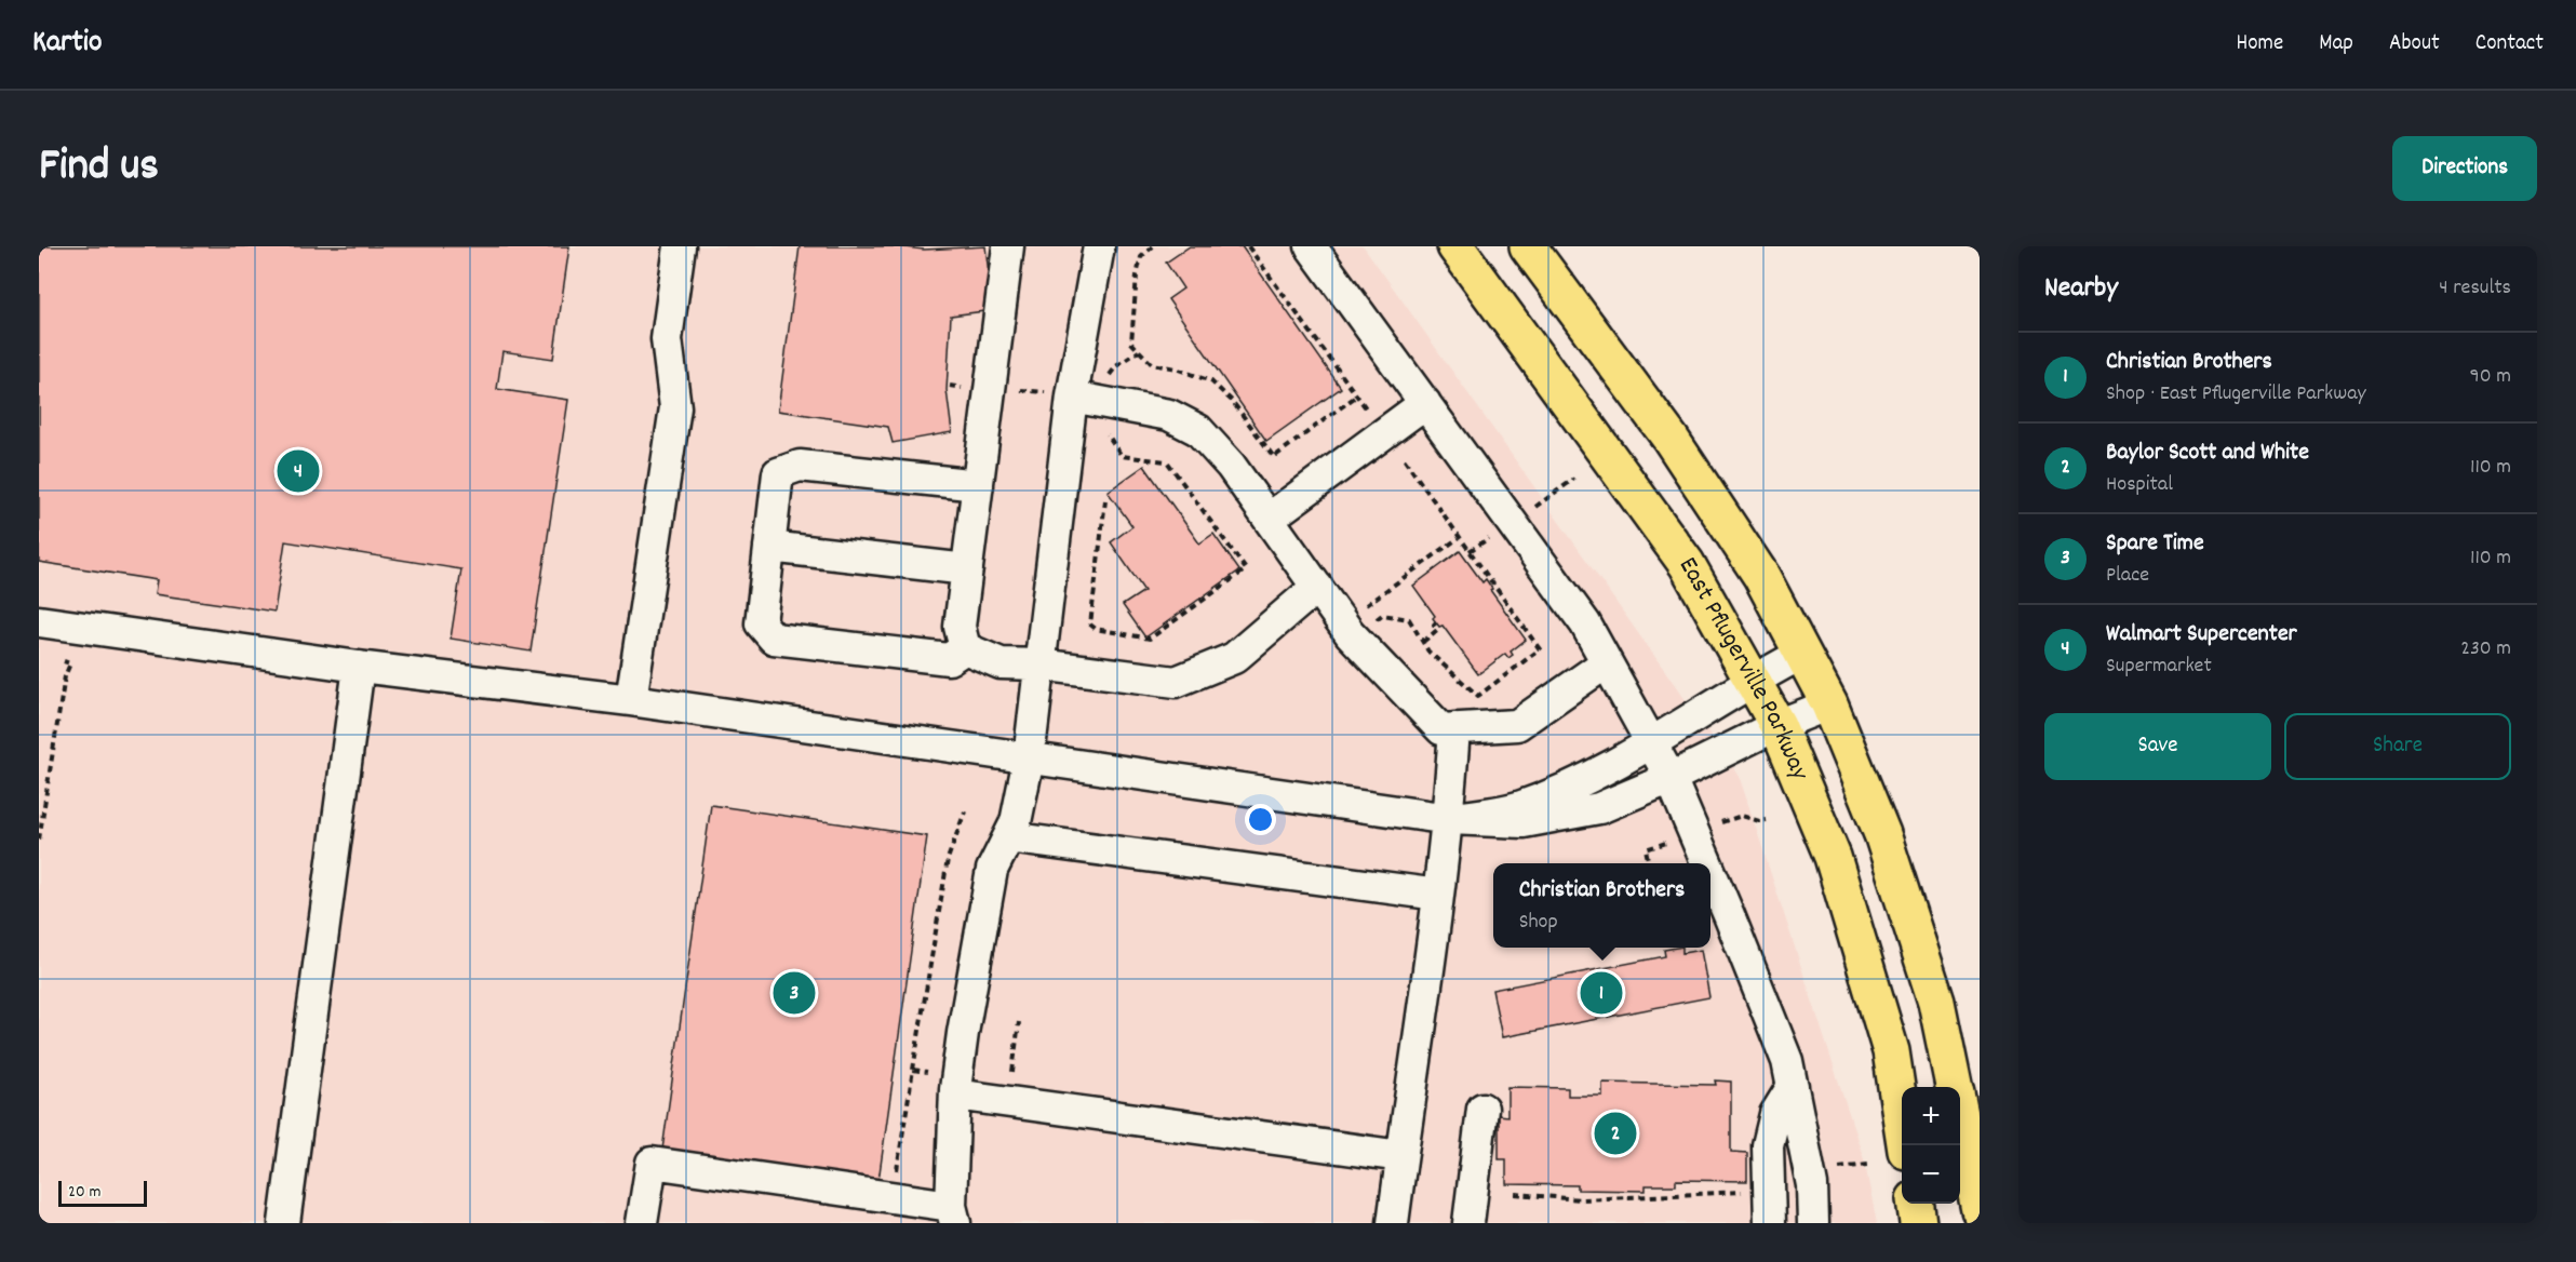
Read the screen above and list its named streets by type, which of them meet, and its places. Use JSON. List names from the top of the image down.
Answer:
{
  "streets": {
    "main road": ["East Pflugerville Parkway"]
  },
  "scale_bar": "20 m",
  "page": {
    "header": "Kartio",
    "nav": [
      "Home",
      "Map",
      "About",
      "Contact"
    ],
    "title": "Find us",
    "buttons": [
      "Directions",
      ["Save", "Share"]
    ],
    "heading": ["Nearby", "4 results"],
    "list": [
      {
        "mark": "1",
        "name": "Christian Brothers",
        "note": "Shop · East Pflugerville Parkway",
        "value": "90 m"
      },
      {
        "mark": "2",
        "name": "Baylor Scott and White",
        "note": "Hospital",
        "value": "110 m"
      },
      {
        "mark": "3",
        "name": "Spare Time",
        "note": "Place",
        "value": "110 m"
      },
      {
        "mark": "4",
        "name": "Walmart Supercenter",
        "note": "Supermarket",
        "value": "230 m"
      }
    ],
    "pins": [
      "4",
      "1",
      "3",
      "2"
    ],
    "popup": ["Christian Brothers", "Shop"],
    "map_buttons": ["+", "−"],
    "scale": "20 m"
  }
}
